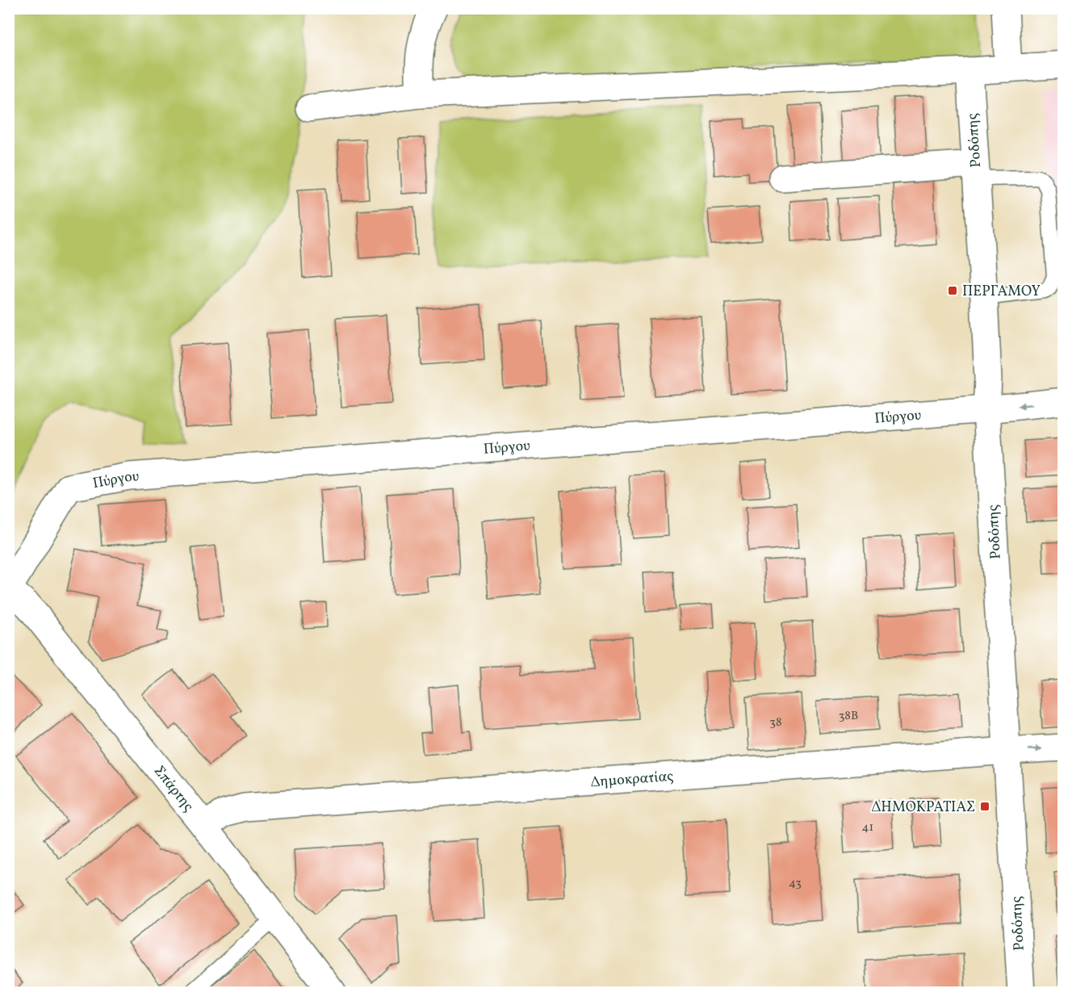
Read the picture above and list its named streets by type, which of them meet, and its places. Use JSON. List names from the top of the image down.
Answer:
{
  "streets": {
    "street": [
      "Ροδόπης",
      "Πύργου",
      "Δημοκρατίας",
      "Σπάρτης"
    ]
  },
  "crossings": [
    ["Ροδόπης", "Πύργου"],
    ["Ροδόπης", "Δημοκρατίας"],
    ["Πύργου", "Σπάρτης"],
    ["Δημοκρατίας", "Σπάρτης"]
  ],
  "places": {
    "transit": ["ΠΕΡΓΑΜΟΥ", "ΔΗΜΟΚΡΑΤΙΑΣ"]
  },
  "house_numbers": [
    "38Β",
    "38",
    "41",
    "43"
  ]
}
